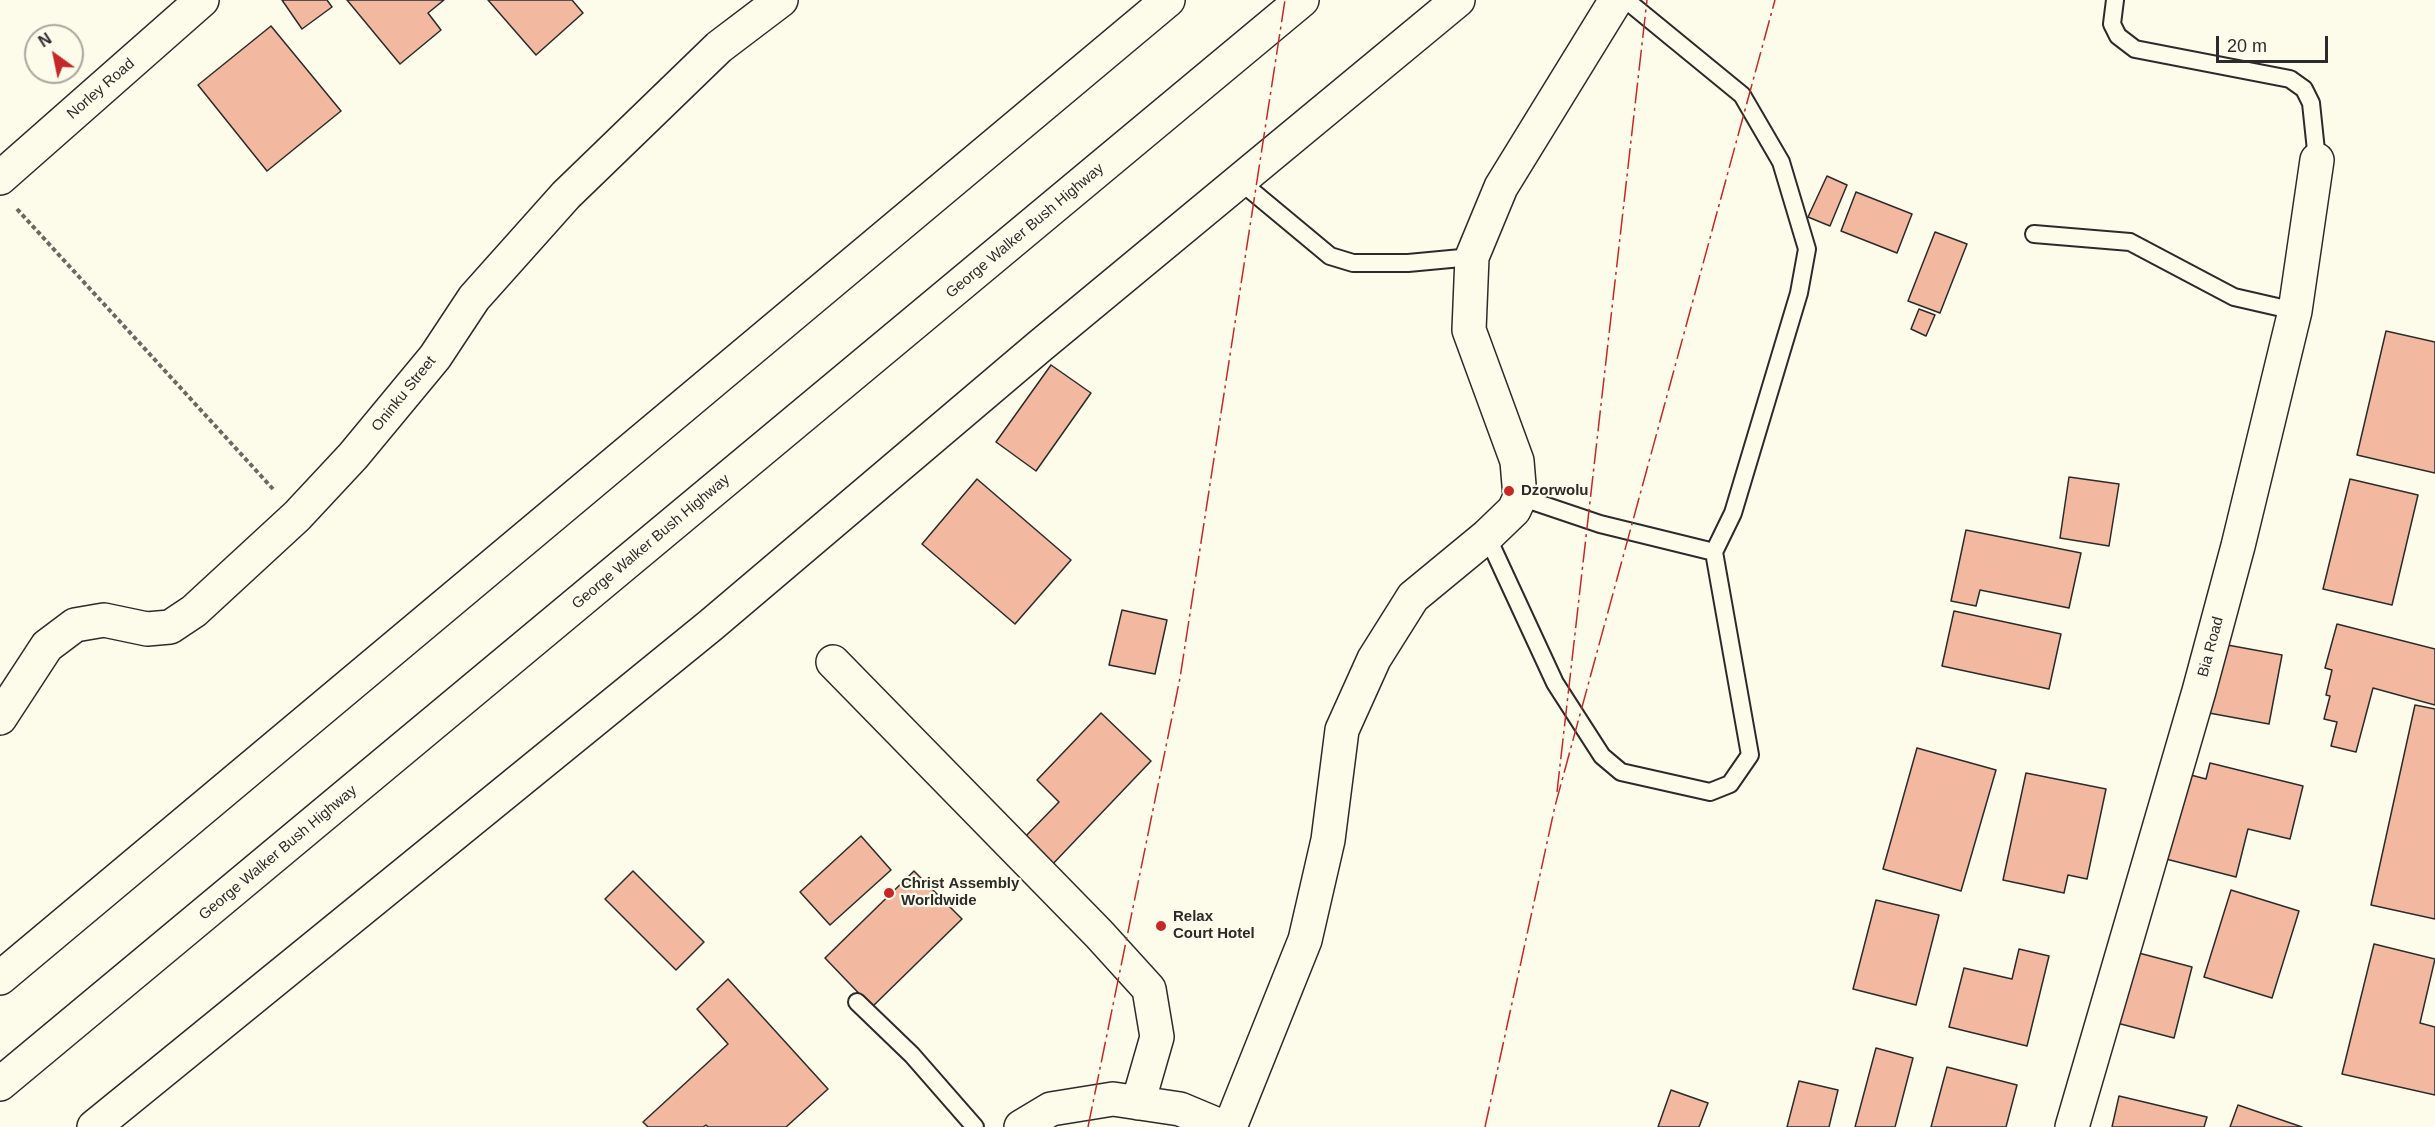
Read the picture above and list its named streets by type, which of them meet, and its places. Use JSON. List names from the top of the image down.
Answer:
{
  "streets": {
    "main road": [
      "Norley Road",
      "George Walker Bush Highway",
      "Oninku Street",
      "Bia Road"
    ]
  },
  "places": ["Dzorwolu", "Christ Assembly Worldwide", "Relax Court Hotel"],
  "scale_bar": "20 m",
  "north": "top left"
}
